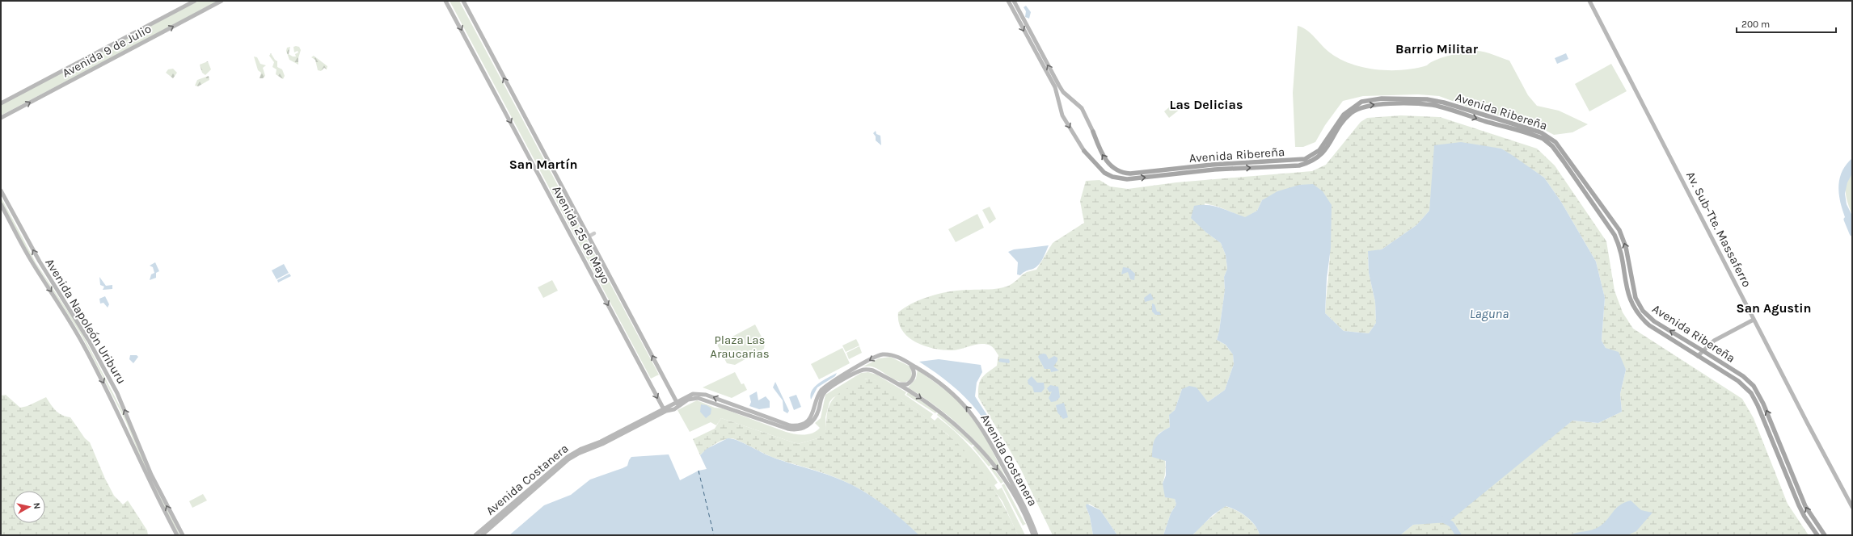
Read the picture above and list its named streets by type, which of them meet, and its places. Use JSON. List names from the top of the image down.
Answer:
{
  "streets": {
    "main road": [
      "Avenida 9 de Julio",
      "Avenida Ribereña",
      "Av. Sub-Tte. Massaferro",
      "Avenida 25 de Mayo",
      "Avenida Napoleón Uriburu",
      "Avenida Costanera"
    ]
  },
  "crossings": [
    ["Avenida 25 de Mayo", "Avenida Costanera"]
  ],
  "districts": [
    "Barrio Militar",
    "Las Delicias",
    "San Martín",
    "San Agustin"
  ],
  "water": ["Laguna"],
  "parks": ["Plaza Las Araucarias"],
  "scale_bar": "200 m",
  "north": "right"
}
